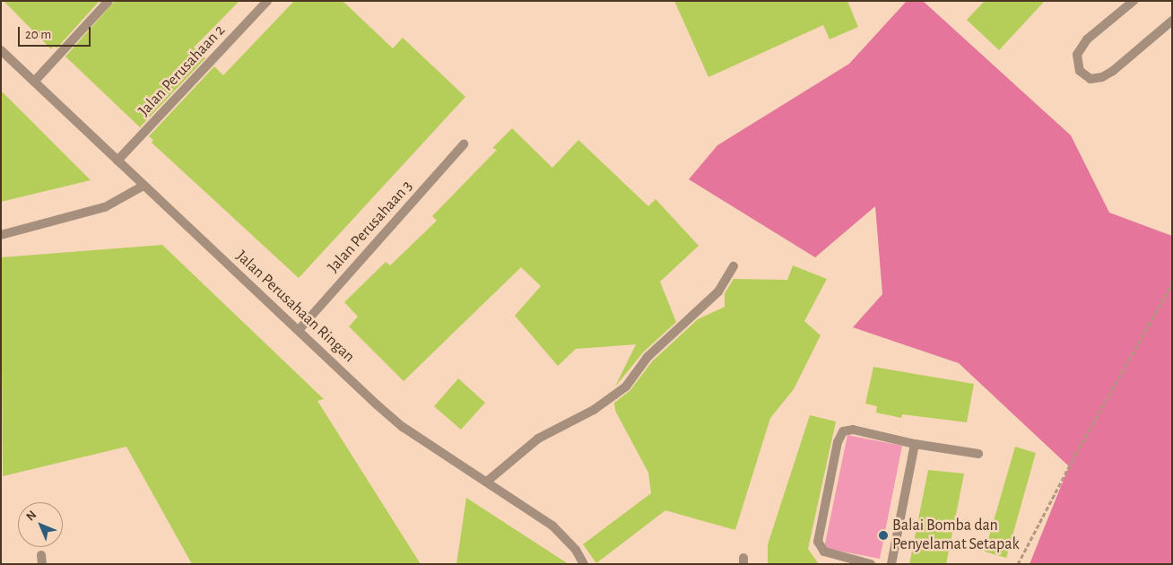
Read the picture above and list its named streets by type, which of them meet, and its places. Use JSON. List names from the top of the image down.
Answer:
{
  "streets": {
    "street": ["Jalan Perusahaan 2", "Jalan Perusahaan 3", "Jalan Perusahaan Ringan"]
  },
  "crossings": [
    ["Jalan Perusahaan 2", "Jalan Perusahaan Ringan"],
    ["Jalan Perusahaan 3", "Jalan Perusahaan Ringan"]
  ],
  "places": ["Balai Bomba dan Penyelamat Setapak"],
  "scale_bar": "20 m",
  "north": "top left"
}
